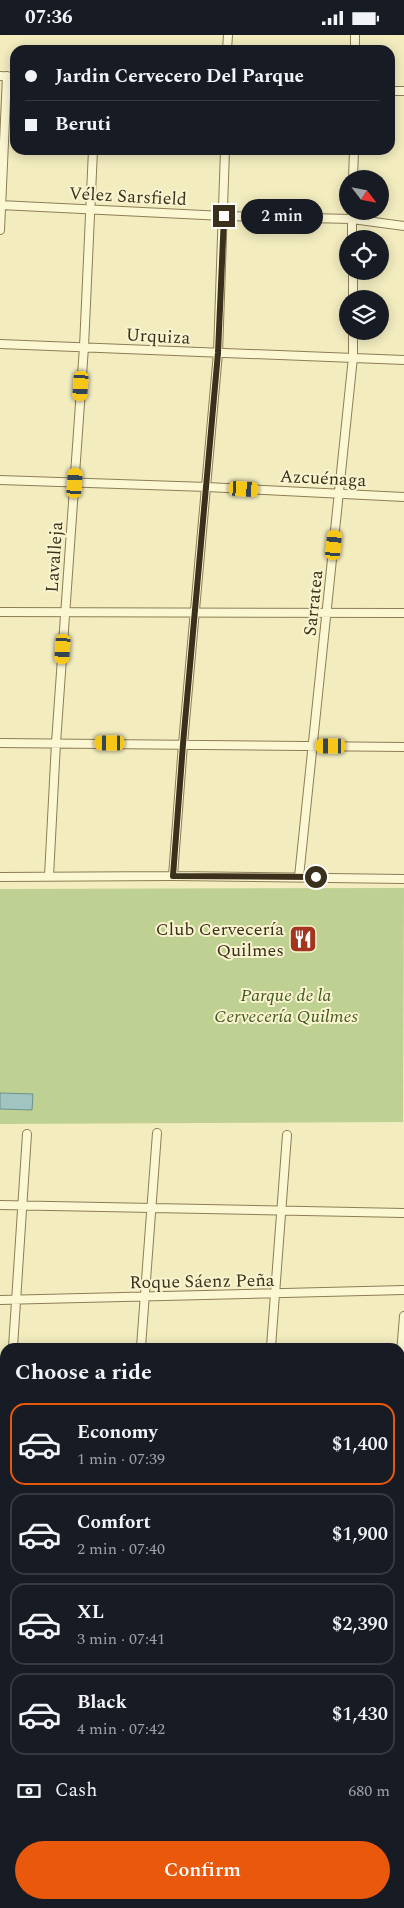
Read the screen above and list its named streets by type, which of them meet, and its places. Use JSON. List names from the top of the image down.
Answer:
{
  "streets": {
    "street": [
      "Vélez Sarsfield",
      "Urquiza",
      "Azcuénaga",
      "Lavalleja",
      "Sarratea",
      "Roque Sáenz Peña"
    ]
  },
  "crossings": [
    ["Vélez Sarsfield", "Lavalleja"],
    ["Urquiza", "Lavalleja"],
    ["Urquiza", "Sarratea"],
    ["Azcuénaga", "Lavalleja"],
    ["Azcuénaga", "Sarratea"]
  ],
  "parks": ["Parque de la Cervecería Quilmes"],
  "places": {
    "restaurant": ["Club Cervecería Quilmes"]
  },
  "north": "bottom right",
  "page": {
    "status": "07:36",
    "banner": ["Jardin Cervecero Del Parque", "Beruti"],
    "bubble": "2 min",
    "heading": "Choose a ride",
    "list": [
      {
        "name": "Economy",
        "note": "1 min · 07:39",
        "value": "$1,400"
      },
      {
        "name": "Comfort",
        "note": "2 min · 07:40",
        "value": "$1,900"
      },
      {
        "name": "XL",
        "note": "3 min · 07:41",
        "value": "$2,390"
      },
      {
        "name": "Black",
        "note": "4 min · 07:42",
        "value": "$1,430"
      }
    ],
    "pay": ["Cash", "680 m"],
    "buttons": "Confirm"
  }
}
